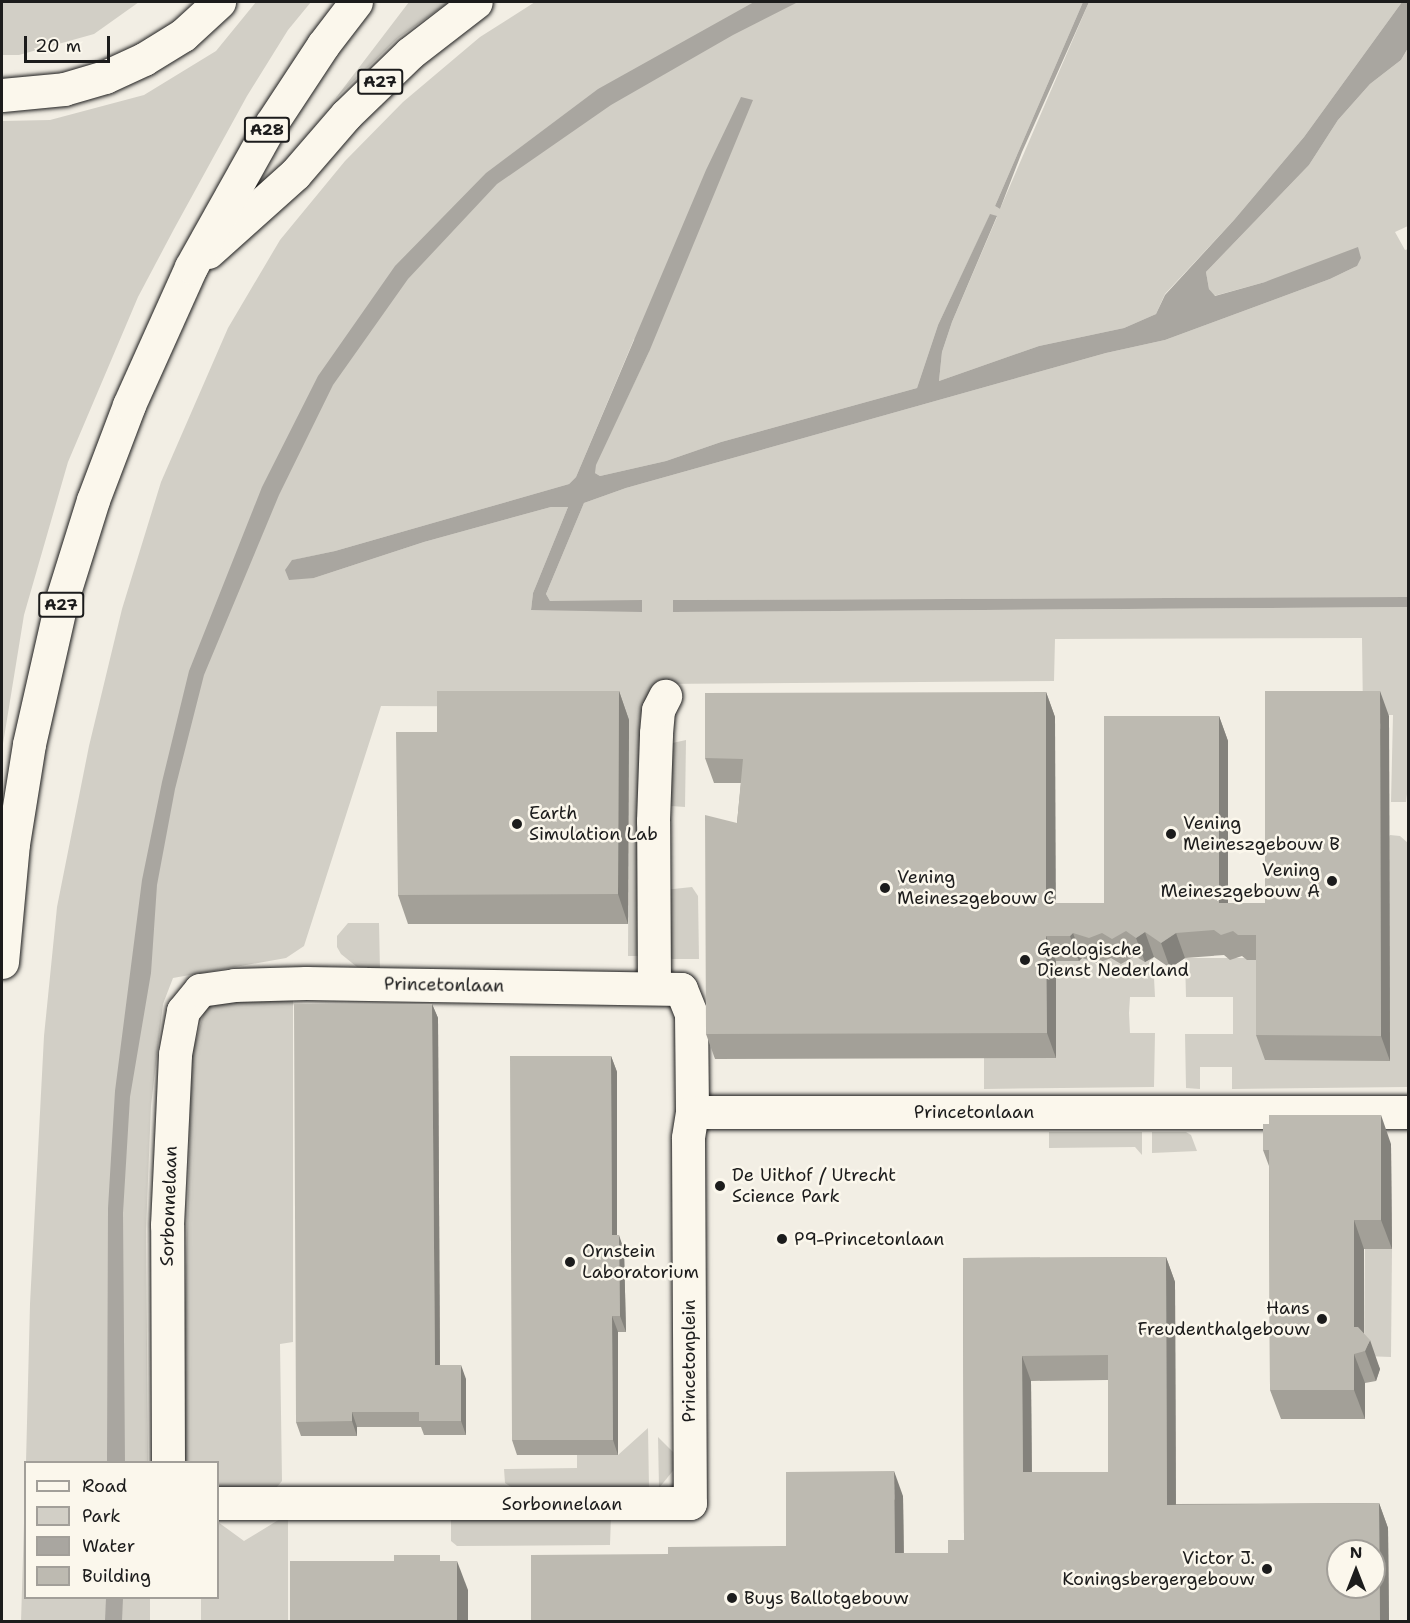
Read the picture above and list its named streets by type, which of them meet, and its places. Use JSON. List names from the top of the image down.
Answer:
{
  "streets": {
    "main road": [
      "A27",
      "A28",
      "Princetonlaan",
      "Sorbonnelaan",
      "Princetonplein"
    ]
  },
  "crossings": [
    ["A27", "A28"],
    ["Princetonlaan", "Sorbonnelaan"],
    ["Princetonlaan", "Princetonplein"],
    ["Sorbonnelaan", "Princetonplein"]
  ],
  "places": [
    "Earth Simulation Lab",
    "Vening Meineszgebouw B",
    "Vening Meineszgebouw A",
    "Vening Meineszgebouw C",
    "Geologische Dienst Nederland",
    "De Uithof / Utrecht Science Park",
    "P9-Princetonlaan",
    "Ornstein Laboratorium",
    "Hans Freudenthalgebouw",
    "Victor J. Koningsbergergebouw",
    "Buys Ballotgebouw"
  ],
  "legend": [
    "Road",
    "Park",
    "Water",
    "Building"
  ],
  "scale_bar": "20 m",
  "north": "top"
}
